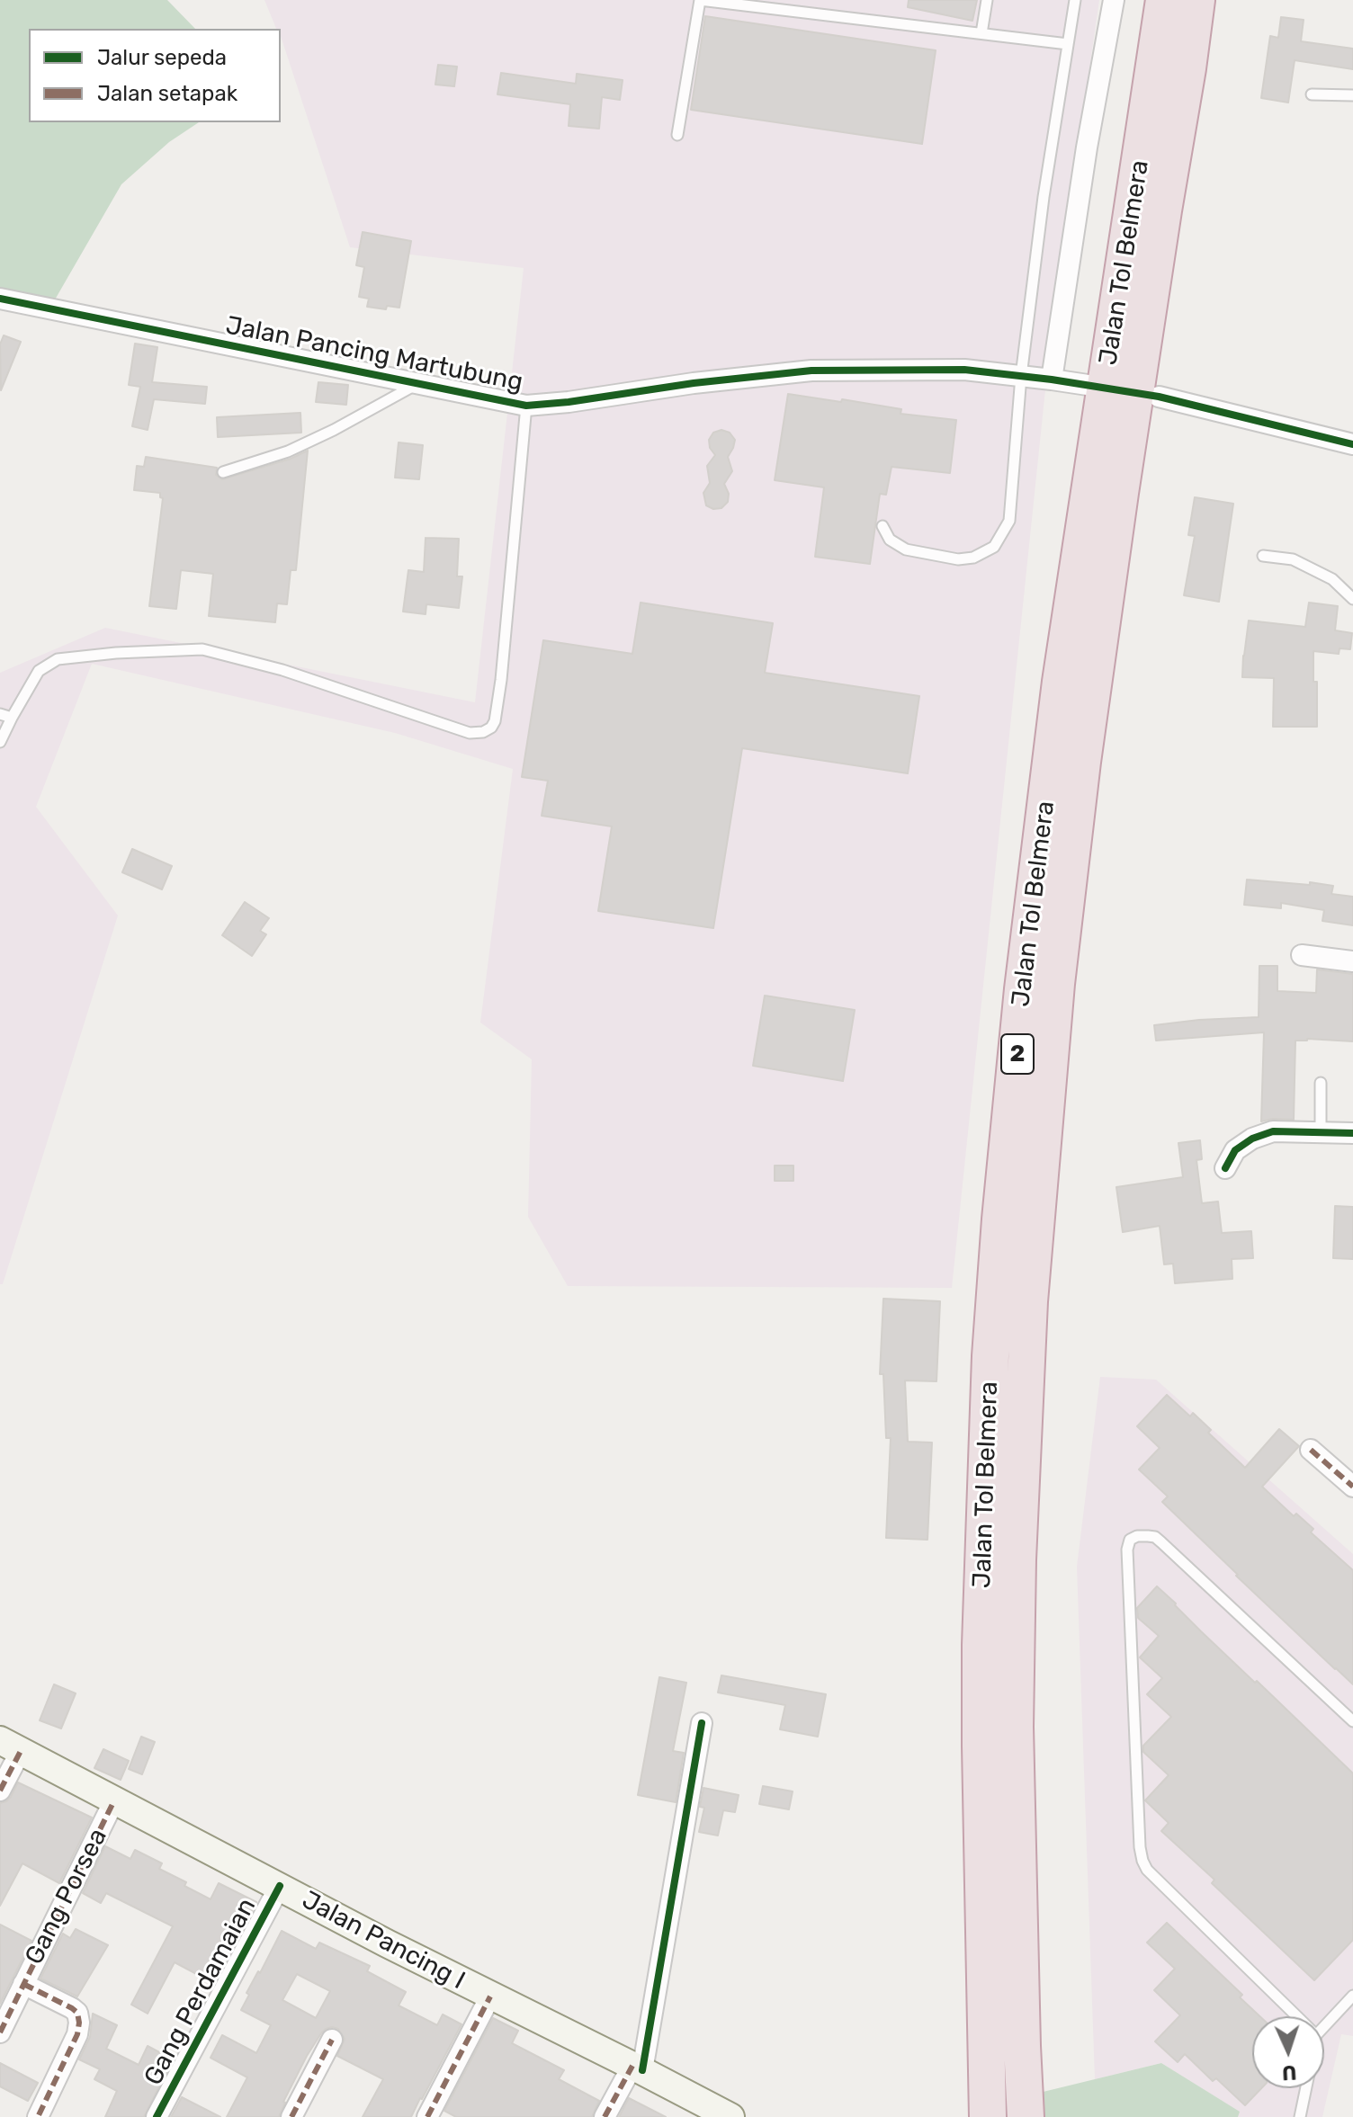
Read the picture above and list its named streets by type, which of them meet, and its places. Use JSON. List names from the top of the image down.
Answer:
{
  "streets": {
    "highway": ["Jalan Tol Belmera", "2"],
    "main road": ["Jalan Pancing I"],
    "street": ["Jalan Pancing Martubung", "Gang Porsea", "Gang Perdamaian"]
  },
  "crossings": [
    ["Gang Porsea", "Jalan Pancing I"],
    ["Jalan Pancing I", "Gang Perdamaian"]
  ],
  "legend": ["Jalur sepeda", "Jalan setapak"],
  "north": "bottom"
}
